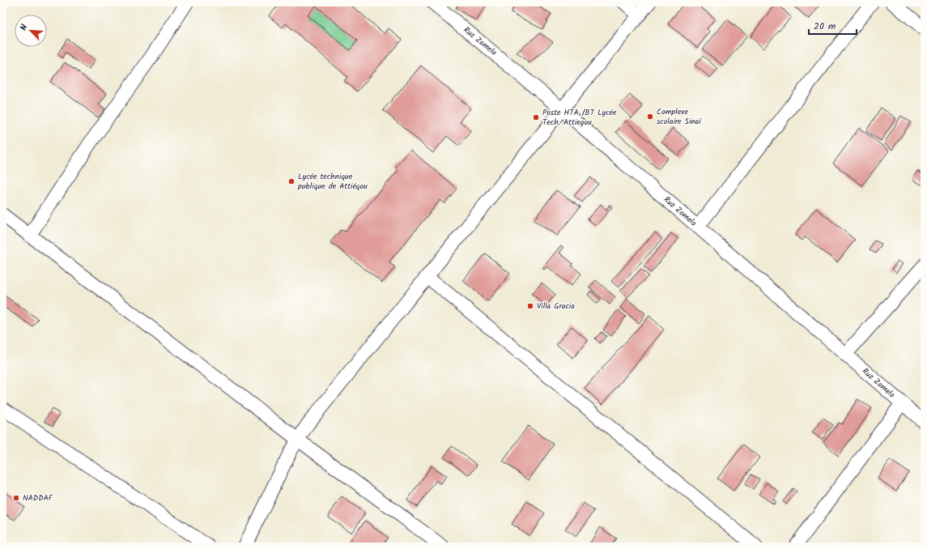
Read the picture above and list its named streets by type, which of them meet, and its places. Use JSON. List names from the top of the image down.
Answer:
{
  "streets": {
    "street": ["Ruz Zomelo"]
  },
  "places": [
    "Complexe scolaire Sinaï",
    "Poste HTA /BT Lycée Tech. Attiegou",
    "Lycée technique publique de Attiéqou",
    "Villa Gracia",
    "NADDAF"
  ],
  "scale_bar": "20 m",
  "north": "top left"
}
